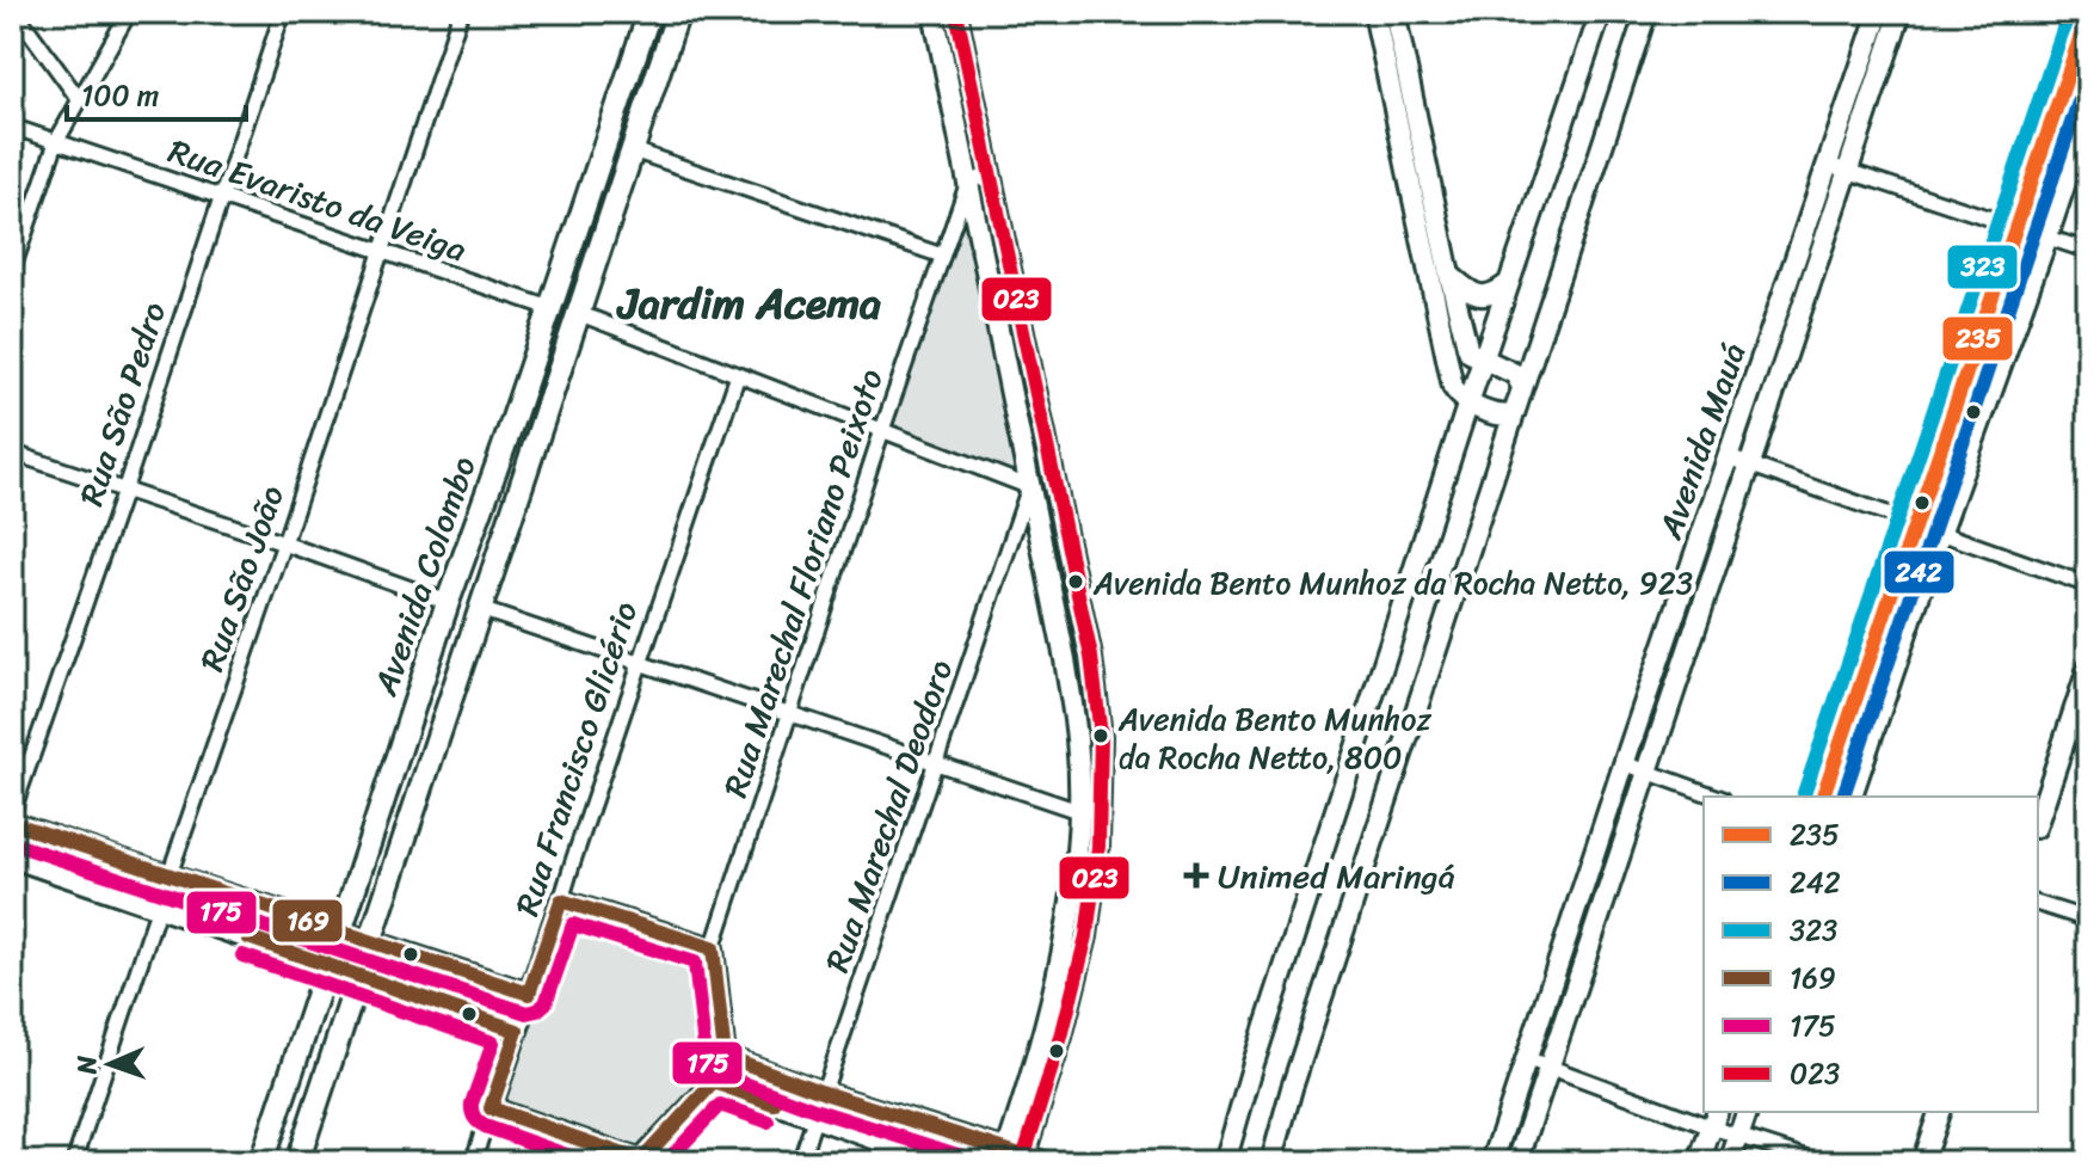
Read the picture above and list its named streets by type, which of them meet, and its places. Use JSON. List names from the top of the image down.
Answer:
{
  "streets": {
    "main road": ["Avenida Mauá", "Avenida Colombo", "Rua Francisco Glicério"],
    "street": [
      "Rua Evaristo da Veiga",
      "Rua São Pedro",
      "Rua São João",
      "Rua Marechal Floriano Peixoto",
      "Rua Marechal Deodoro"
    ]
  },
  "crossings": [
    ["Rua Evaristo da Veiga", "Rua São Pedro"],
    ["Rua Evaristo da Veiga", "Avenida Colombo"],
    ["Rua Evaristo da Veiga", "Rua São João"]
  ],
  "districts": ["Jardim Acema"],
  "places": {
    "other": ["Avenida Bento Munhoz da Rocha Netto, 923", "Avenida Bento Munhoz da Rocha Netto, 800"],
    "health": ["Unimed Maringá"]
  },
  "lines": [
    "transit line 323",
    "transit line 023",
    "transit line 235",
    "transit line 242",
    "transit line 169",
    "transit line 175"
  ],
  "legend": [
    "235",
    "242",
    "323",
    "169",
    "175",
    "023"
  ],
  "scale_bar": "100 m",
  "north": "left"
}
